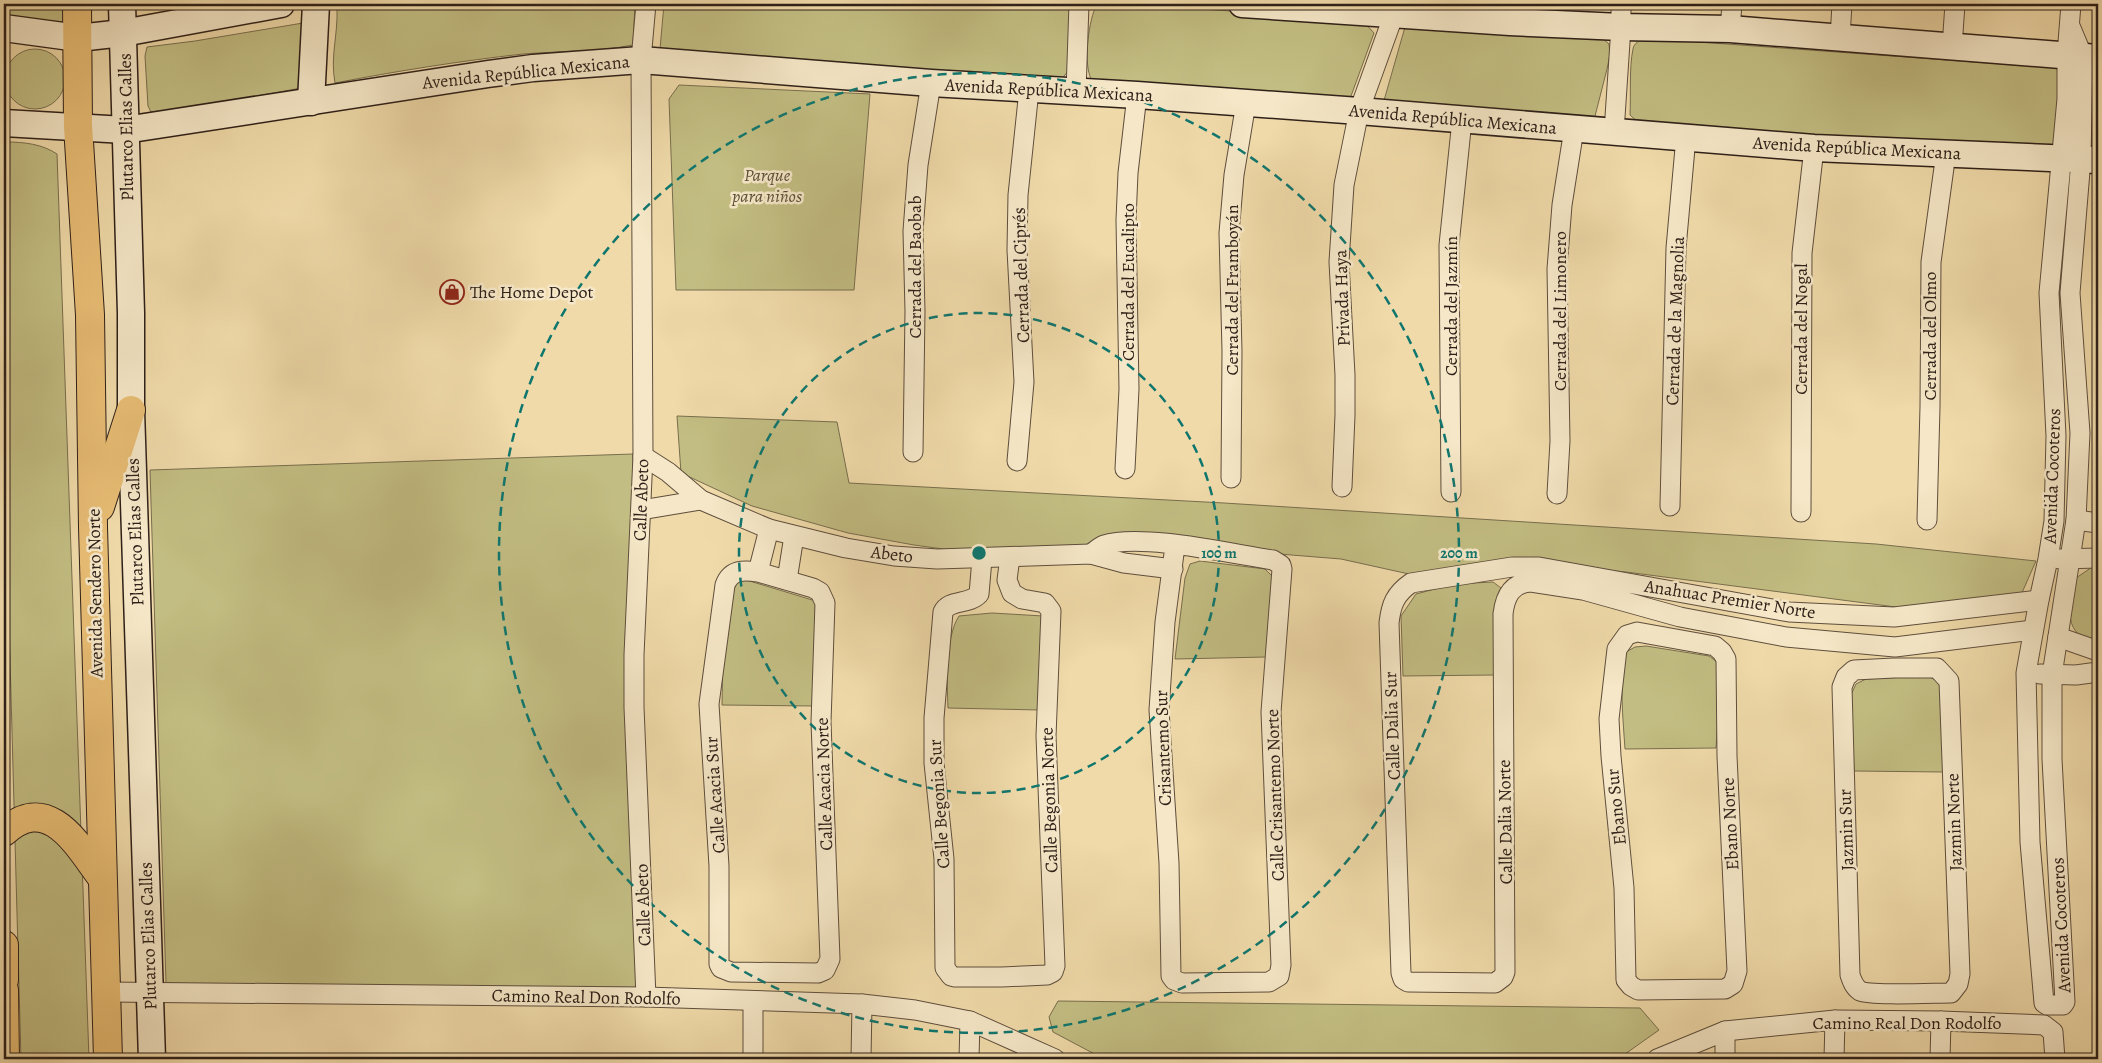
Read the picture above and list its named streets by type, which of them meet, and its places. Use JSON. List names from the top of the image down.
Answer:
{
  "streets": {
    "main road": ["Avenida República Mexicana", "Plutarco Elias Calles", "Avenida Sendero Norte"],
    "street": [
      "Cerrada del Baobab",
      "Cerrada del Ciprés",
      "Cerrada del Eucalipto",
      "Cerrada del Framboyán",
      "Privada Haya",
      "Cerrada del Jazmín",
      "Cerrada del Limonero",
      "Cerrada de la Magnolia",
      "Cerrada del Nogal",
      "Cerrada del Olmo",
      "Avenida Cocoteros",
      "Calle Abeto",
      "Abeto",
      "Anahuac Premier Norte",
      "Calle Dalia Sur",
      "Crisantemo Sur",
      "Calle Acacia Norte",
      "Calle Acacia Sur",
      "Calle Crisantemo Norte",
      "Calle Begonia Norte",
      "Calle Begonia Sur",
      "Ebano Sur",
      "Calle Dalia Norte",
      "Jazmin Norte",
      "Ebano Norte",
      "Jazmin Sur",
      "Camino Real Don Rodolfo"
    ]
  },
  "crossings": [
    ["Avenida República Mexicana", "Plutarco Elias Calles"],
    ["Avenida República Mexicana", "Cerrada del Baobab"],
    ["Avenida República Mexicana", "Cerrada del Ciprés"],
    ["Avenida República Mexicana", "Cerrada del Eucalipto"],
    ["Avenida República Mexicana", "Cerrada del Framboyán"],
    ["Avenida República Mexicana", "Privada Haya"],
    ["Avenida República Mexicana", "Cerrada del Jazmín"],
    ["Avenida República Mexicana", "Cerrada del Limonero"],
    ["Avenida República Mexicana", "Cerrada de la Magnolia"],
    ["Avenida República Mexicana", "Cerrada del Nogal"],
    ["Avenida República Mexicana", "Cerrada del Olmo"],
    ["Avenida República Mexicana", "Avenida Cocoteros"],
    ["Avenida República Mexicana", "Calle Abeto"],
    ["Avenida República Mexicana", "Avenida Sendero Norte"],
    ["Plutarco Elias Calles", "Camino Real Don Rodolfo"],
    ["Avenida Cocoteros", "Anahuac Premier Norte"],
    ["Calle Abeto", "Abeto"],
    ["Calle Abeto", "Camino Real Don Rodolfo"],
    ["Abeto", "Calle Begonia Norte"],
    ["Abeto", "Calle Begonia Sur"],
    ["Avenida Sendero Norte", "Camino Real Don Rodolfo"],
    ["Anahuac Premier Norte", "Calle Dalia Sur"],
    ["Anahuac Premier Norte", "Calle Dalia Norte"],
    ["Calle Dalia Sur", "Calle Dalia Norte"],
    ["Crisantemo Sur", "Calle Crisantemo Norte"],
    ["Calle Acacia Norte", "Calle Acacia Sur"],
    ["Calle Begonia Norte", "Calle Begonia Sur"],
    ["Ebano Sur", "Ebano Norte"],
    ["Jazmin Norte", "Jazmin Sur"]
  ],
  "parks": ["Parque para niños"],
  "places": {
    "shop": ["The Home Depot"]
  },
  "rings": ["100 m", "200 m"]
}
